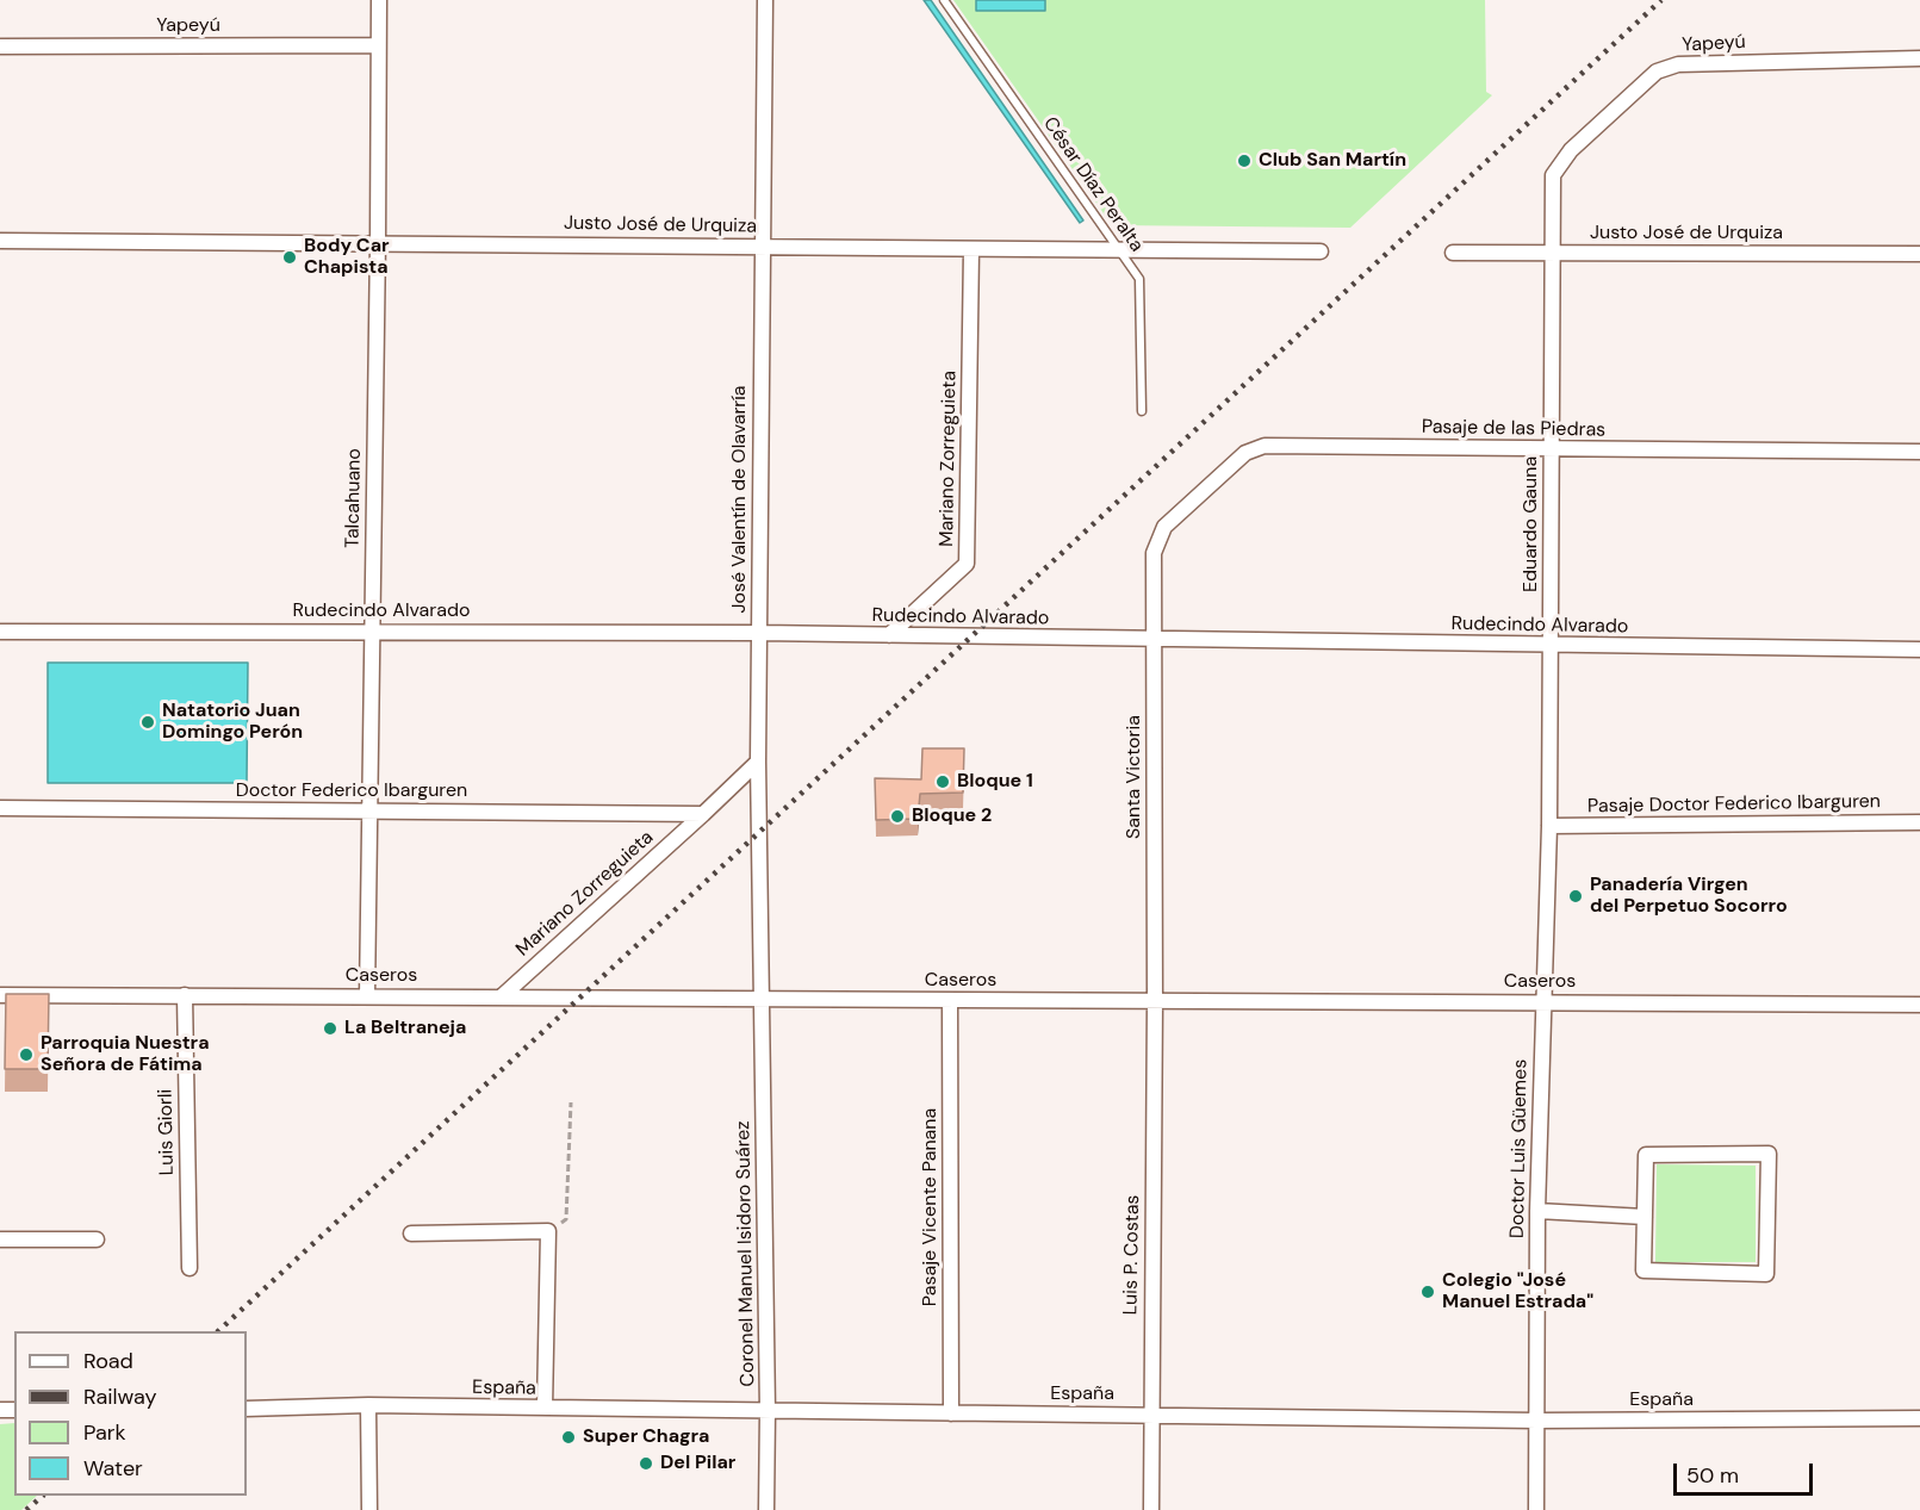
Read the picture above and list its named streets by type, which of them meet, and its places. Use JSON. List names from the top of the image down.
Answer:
{
  "streets": {
    "street": [
      "Yapeyú",
      "Justo José de Urquiza",
      "Pasaje de las Piedras",
      "Mariano Zorreguieta",
      "Talcahuano",
      "José Valentín de Olavarría",
      "Eduardo Gauna",
      "Rudecindo Alvarado",
      "Santa Victoria",
      "Doctor Federico Ibarguren",
      "Pasaje Doctor Federico Ibarguren",
      "Caseros",
      "Luis Giorli",
      "Doctor Luis Güemes",
      "Pasaje Vicente Panana",
      "Coronel Manuel Isidoro Suárez",
      "Luis P. Costas",
      "España"
    ],
    "lane": ["César Díaz Peralta"]
  },
  "crossings": [
    ["Yapeyú", "Talcahuano"],
    ["Yapeyú", "Eduardo Gauna"],
    ["César Díaz Peralta", "Justo José de Urquiza"],
    ["Justo José de Urquiza", "Mariano Zorreguieta"],
    ["Justo José de Urquiza", "Talcahuano"],
    ["Justo José de Urquiza", "José Valentín de Olavarría"],
    ["Justo José de Urquiza", "Eduardo Gauna"],
    ["Pasaje de las Piedras", "Eduardo Gauna"],
    ["Pasaje de las Piedras", "Santa Victoria"],
    ["Mariano Zorreguieta", "José Valentín de Olavarría"],
    ["Mariano Zorreguieta", "Rudecindo Alvarado"],
    ["Mariano Zorreguieta", "Doctor Federico Ibarguren"],
    ["Mariano Zorreguieta", "Caseros"],
    ["Talcahuano", "Rudecindo Alvarado"],
    ["Talcahuano", "Doctor Federico Ibarguren"],
    ["Talcahuano", "Caseros"],
    ["José Valentín de Olavarría", "Rudecindo Alvarado"],
    ["José Valentín de Olavarría", "Caseros"],
    ["José Valentín de Olavarría", "Coronel Manuel Isidoro Suárez"],
    ["Eduardo Gauna", "Rudecindo Alvarado"],
    ["Eduardo Gauna", "Pasaje Doctor Federico Ibarguren"],
    ["Eduardo Gauna", "Caseros"],
    ["Eduardo Gauna", "Doctor Luis Güemes"],
    ["Rudecindo Alvarado", "Santa Victoria"],
    ["Santa Victoria", "Caseros"],
    ["Santa Victoria", "Luis P. Costas"],
    ["Caseros", "Luis Giorli"],
    ["Caseros", "Doctor Luis Güemes"],
    ["Caseros", "Pasaje Vicente Panana"],
    ["Caseros", "Coronel Manuel Isidoro Suárez"],
    ["Caseros", "Luis P. Costas"],
    ["Doctor Luis Güemes", "España"],
    ["Pasaje Vicente Panana", "España"],
    ["Coronel Manuel Isidoro Suárez", "España"],
    ["Luis P. Costas", "España"]
  ],
  "places": [
    "Club San Martín",
    "Body Car Chapista",
    "Natatorio Juan Domingo Perón",
    "Bloque 1",
    "Bloque 2",
    "Panadería Virgen del Perpetuo Socorro",
    "La Beltraneja",
    "Parroquia Nuestra Señora de Fátima",
    "Colegio \"José Manuel Estrada\"",
    "Super Chagra",
    "Del Pilar"
  ],
  "legend": [
    "Road",
    "Railway",
    "Park",
    "Water"
  ],
  "scale_bar": "50 m"
}
